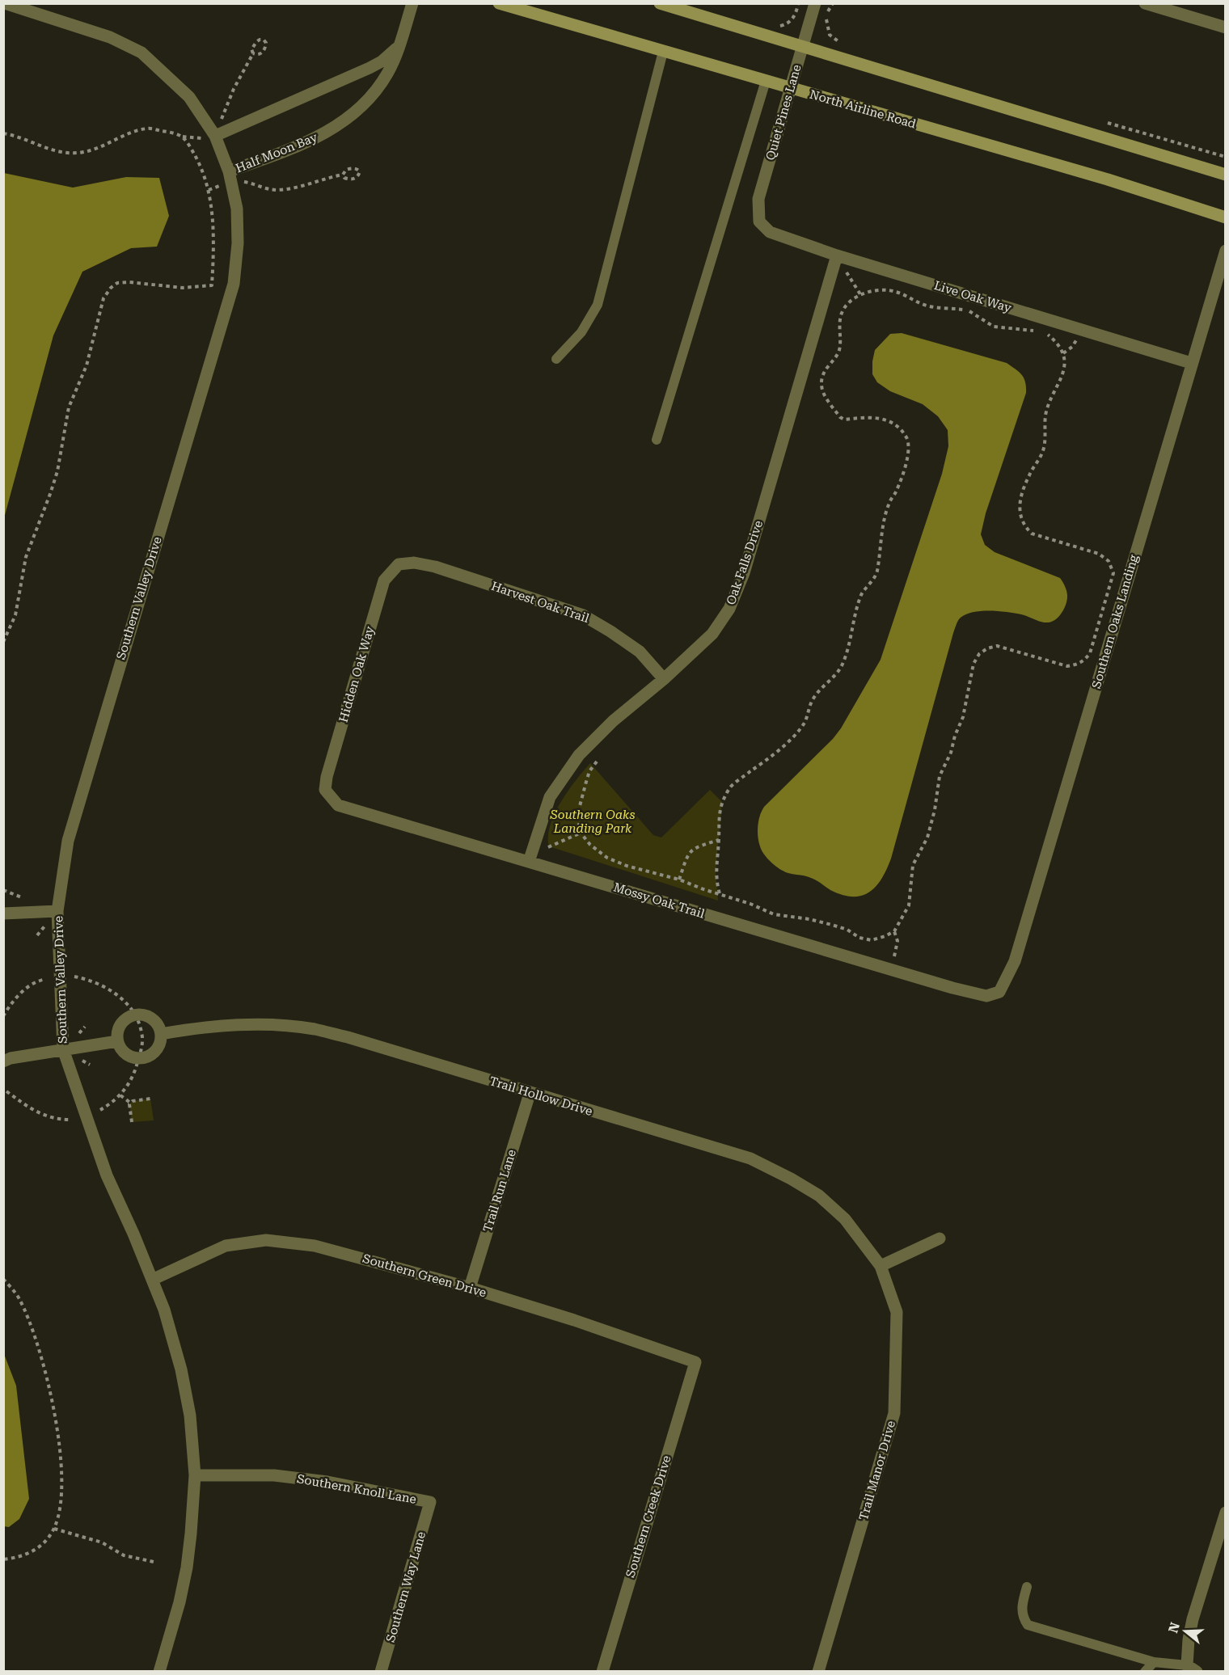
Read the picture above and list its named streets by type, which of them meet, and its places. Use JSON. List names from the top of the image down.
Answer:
{
  "streets": {
    "main road": ["North Airline Road"],
    "street": [
      "Quiet Pines Lane",
      "Half Moon Bay",
      "Live Oak Way",
      "Oak Falls Drive",
      "Southern Valley Drive",
      "Harvest Oak Trail",
      "Southern Oaks Landing",
      "Hidden Oak Way",
      "Mossy Oak Trail",
      "Trail Hollow Drive",
      "Trail Run Lane",
      "Southern Green Drive",
      "Trail Manor Drive",
      "Southern Knoll Lane",
      "Southern Creek Drive",
      "Southern Way Lane"
    ]
  },
  "crossings": [
    ["North Airline Road", "Quiet Pines Lane"],
    ["Quiet Pines Lane", "Live Oak Way"],
    ["Half Moon Bay", "Southern Valley Drive"],
    ["Live Oak Way", "Oak Falls Drive"],
    ["Live Oak Way", "Southern Oaks Landing"],
    ["Oak Falls Drive", "Harvest Oak Trail"],
    ["Oak Falls Drive", "Mossy Oak Trail"],
    ["Southern Valley Drive", "Southern Green Drive"],
    ["Southern Valley Drive", "Southern Knoll Lane"],
    ["Harvest Oak Trail", "Hidden Oak Way"],
    ["Southern Oaks Landing", "Mossy Oak Trail"],
    ["Hidden Oak Way", "Mossy Oak Trail"],
    ["Trail Hollow Drive", "Trail Run Lane"],
    ["Trail Hollow Drive", "Trail Manor Drive"],
    ["Trail Run Lane", "Southern Green Drive"],
    ["Southern Green Drive", "Southern Creek Drive"],
    ["Southern Knoll Lane", "Southern Way Lane"]
  ],
  "parks": ["Southern Oaks Landing Park"],
  "north": "left"
}
